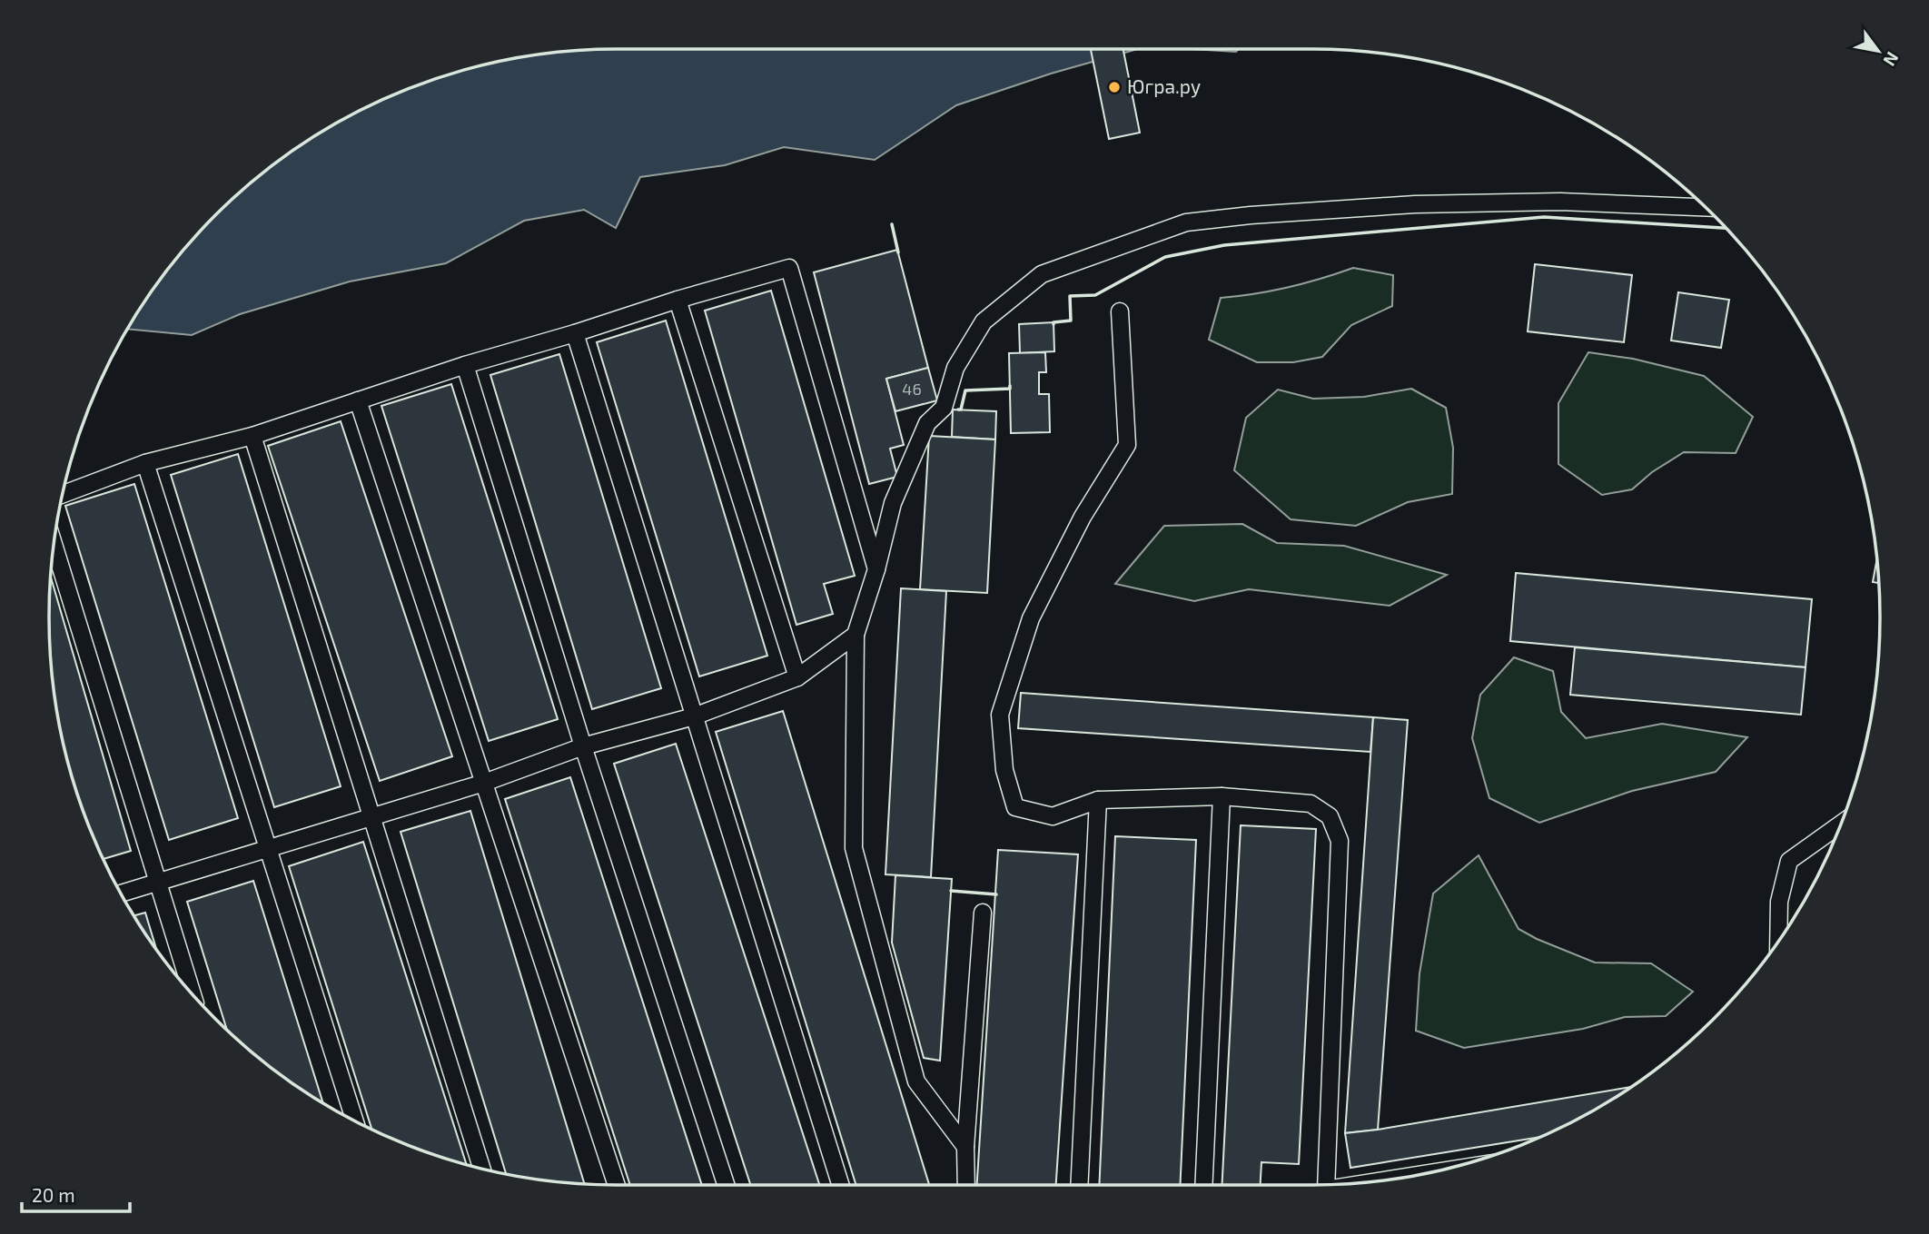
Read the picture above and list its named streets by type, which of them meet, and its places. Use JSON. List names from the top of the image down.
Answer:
{
  "places": ["Югра.ру"],
  "house_numbers": ["46"],
  "scale_bar": "20 m",
  "north": "bottom right"
}
